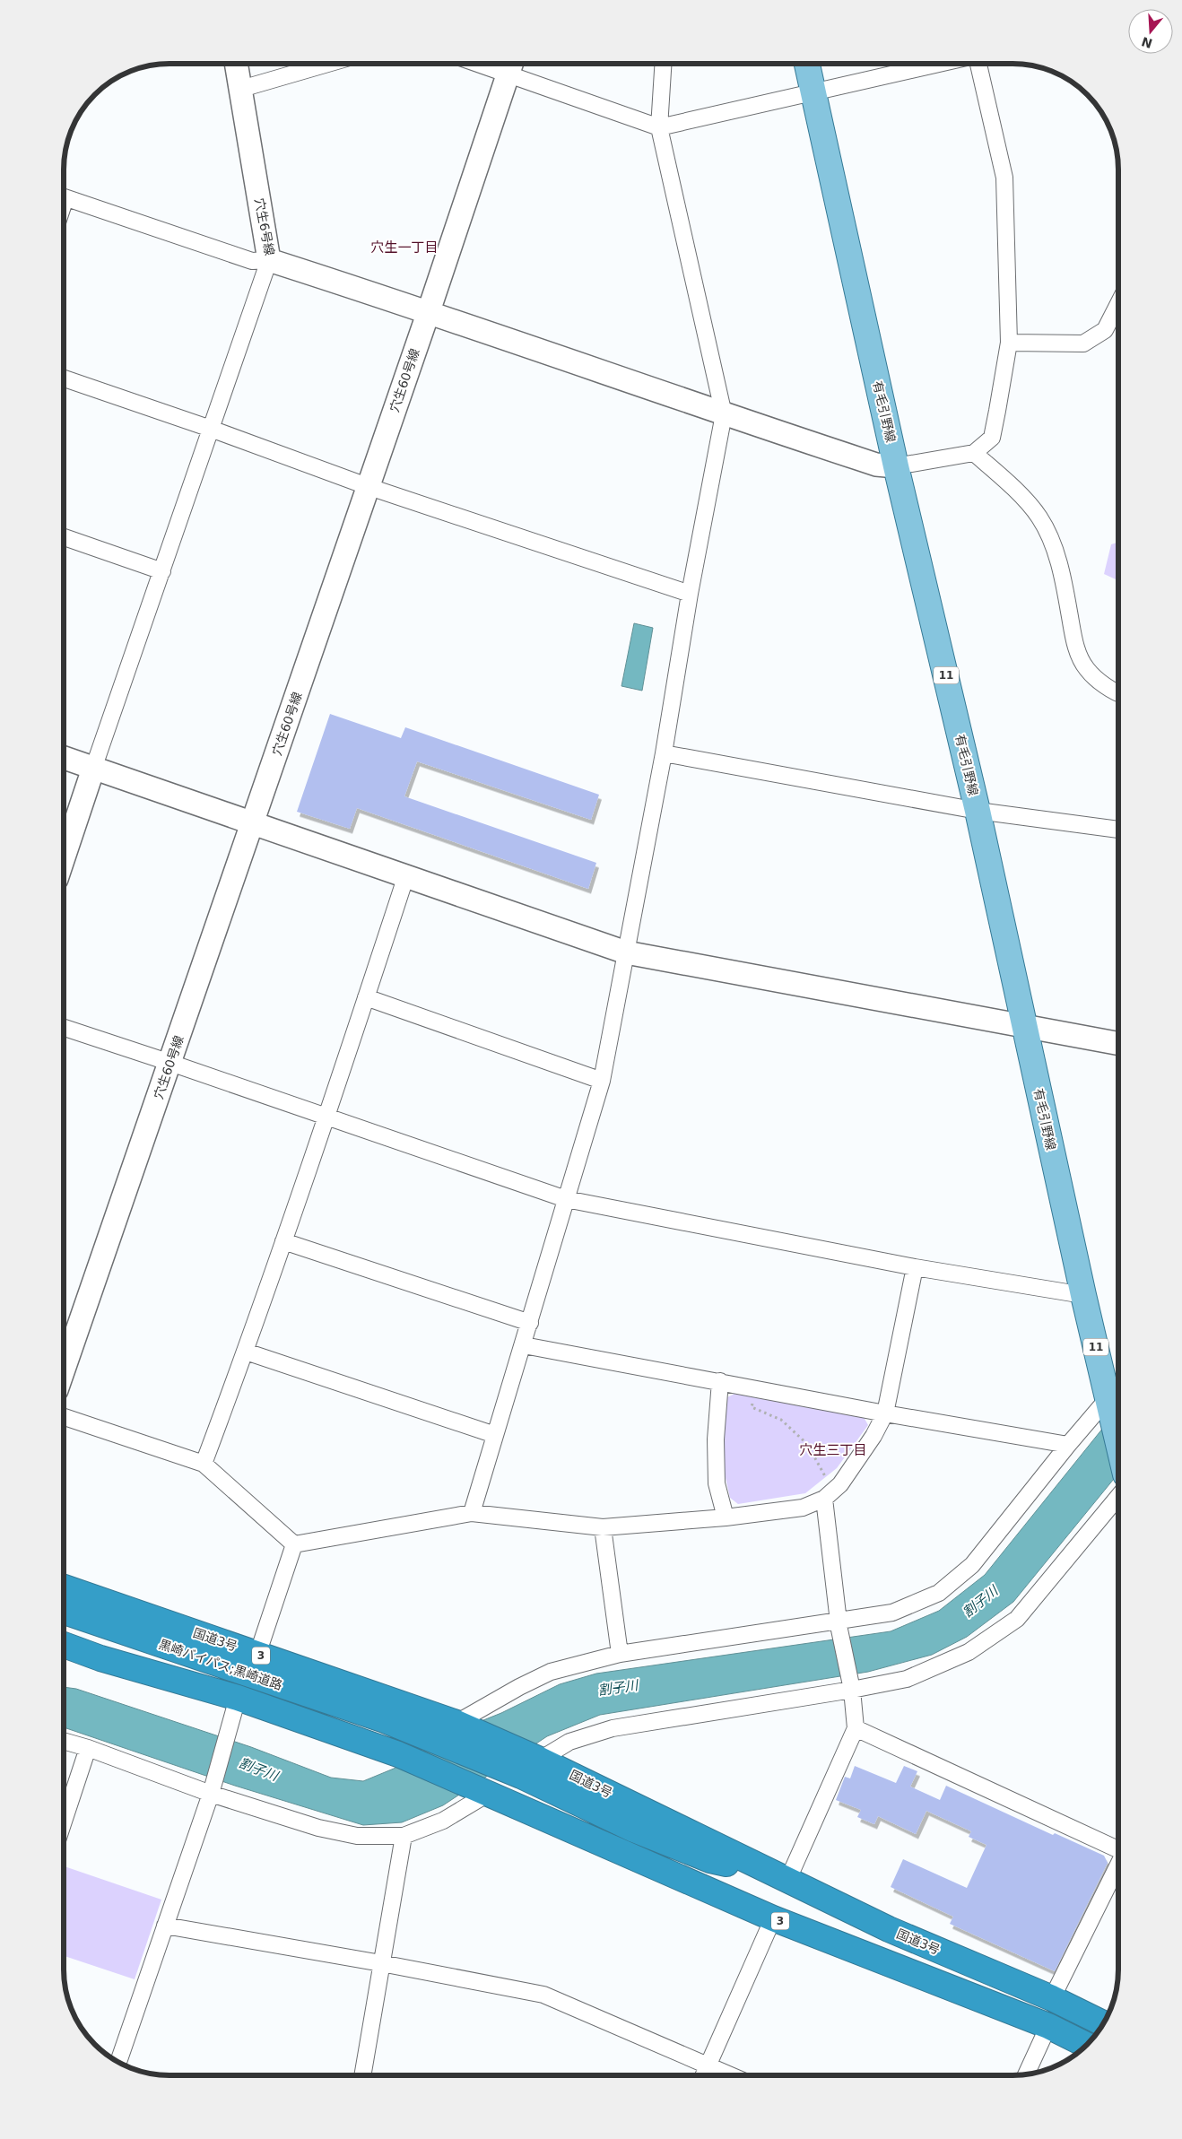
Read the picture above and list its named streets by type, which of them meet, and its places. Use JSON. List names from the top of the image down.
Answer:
{
  "streets": {
    "highway": ["国道3号", "3", "黒崎バイパス;黒崎道路"],
    "main road": ["有毛引野線", "11"],
    "street": ["穴生6号線", "穴生60号線"]
  },
  "crossings": [
    ["穴生6号線", "穴生60号線"],
    ["穴生6号線", "有毛引野線"],
    ["国道3号", "黒崎バイパス;黒崎道路"]
  ],
  "districts": ["穴生一丁目", "穴生三丁目"],
  "water": ["割子川"],
  "north": "bottom"
}
